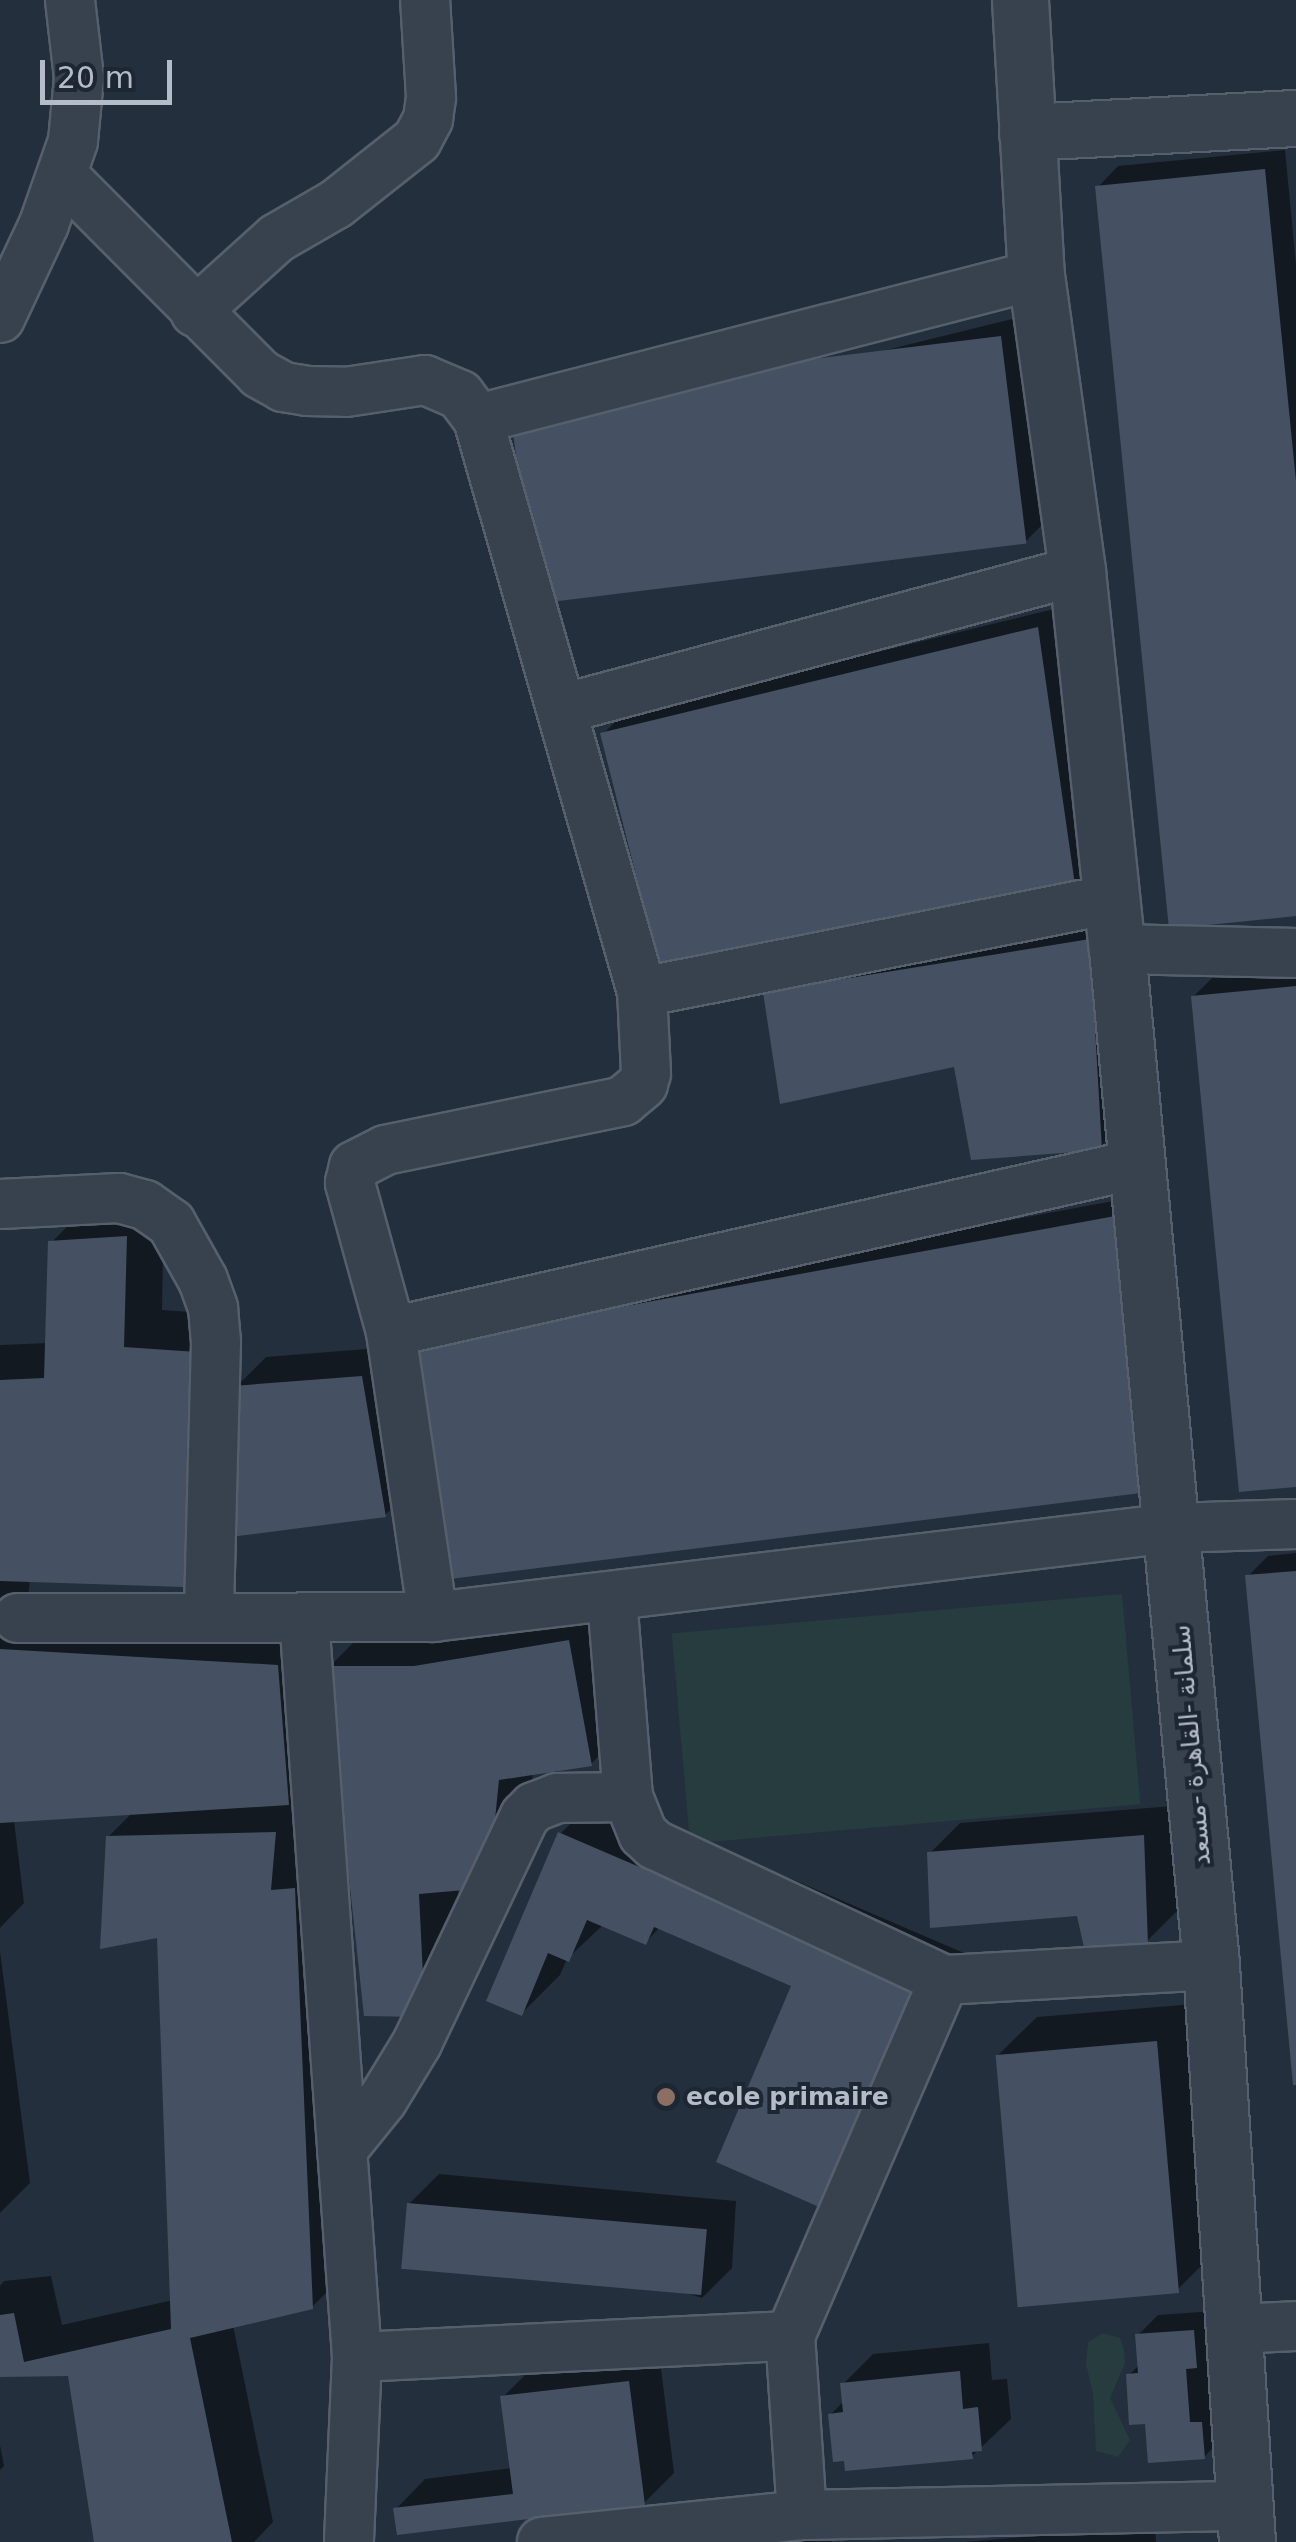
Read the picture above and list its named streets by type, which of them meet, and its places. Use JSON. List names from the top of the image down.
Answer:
{
  "streets": {
    "street": ["سلمانة -القاهرة -مسعد"]
  },
  "places": ["ecole primaire"],
  "scale_bar": "20 m"
}
